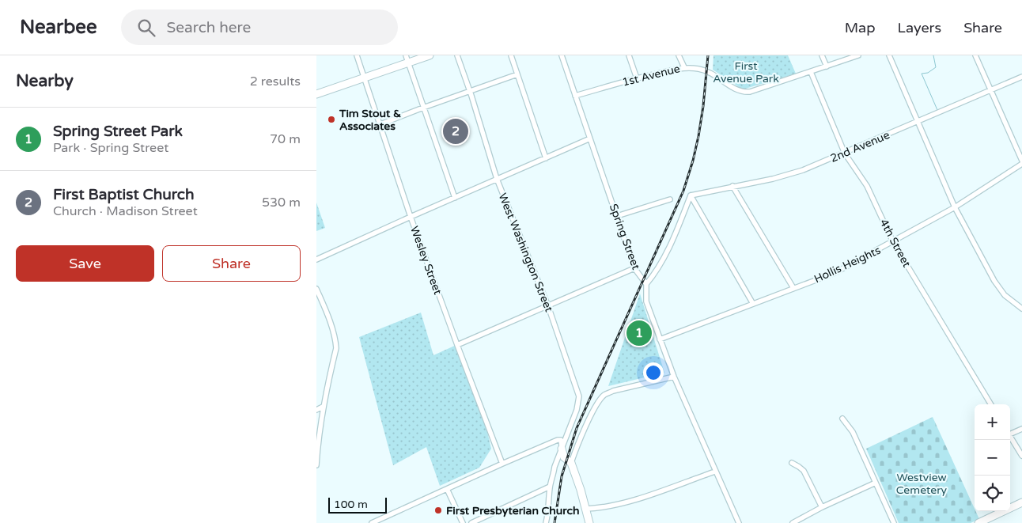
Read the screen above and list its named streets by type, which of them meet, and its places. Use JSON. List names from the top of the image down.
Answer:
{
  "streets": {
    "street": [
      "1st Avenue",
      "2nd Avenue",
      "Spring Street",
      "4th Street",
      "West Washington Street",
      "Wesley Street",
      "Hollis Heights"
    ]
  },
  "crossings": [
    ["1st Avenue", "Spring Street"],
    ["1st Avenue", "4th Street"],
    ["2nd Avenue", "4th Street"],
    ["4th Street", "Hollis Heights"]
  ],
  "parks": ["First Avenue Park", "Westview Cemetery"],
  "places": ["Tim Stout & Associates", "First Presbyterian Church"],
  "scale_bar": "100 m",
  "page": {
    "header": "Nearbee",
    "search": "Search here",
    "nav": ["Map", "Layers", "Share"],
    "heading": ["Nearby", "2 results"],
    "list": [
      {
        "mark": "1",
        "name": "Spring Street Park",
        "note": "Park · Spring Street",
        "value": "70 m"
      },
      {
        "mark": "2",
        "name": "First Baptist Church",
        "note": "Church · Madison Street",
        "value": "530 m"
      }
    ],
    "pins": ["2", "1"],
    "buttons": ["Save", "Share"],
    "map_buttons": ["+", "−"],
    "scale": "100 m"
  }
}
